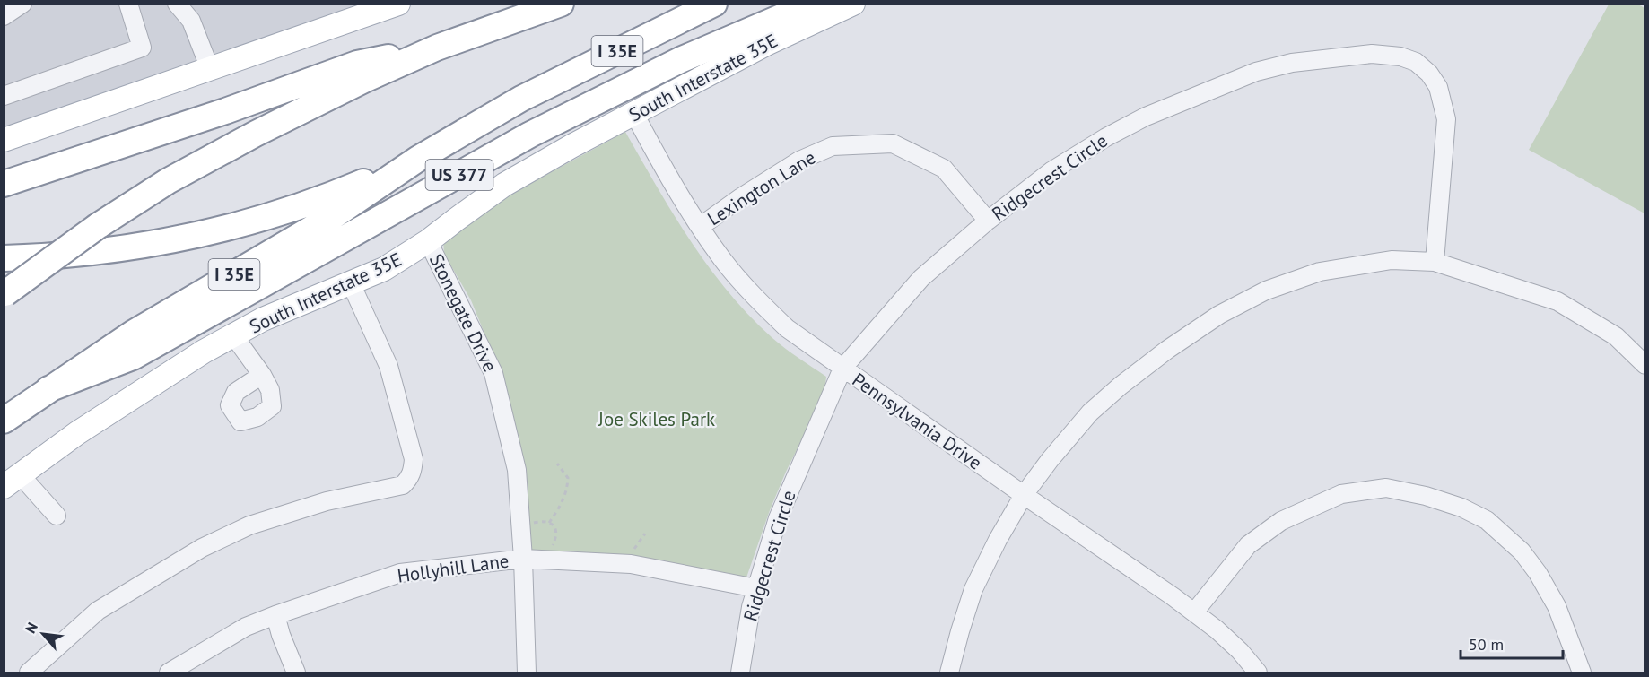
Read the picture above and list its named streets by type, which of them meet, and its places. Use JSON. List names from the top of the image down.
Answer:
{
  "streets": {
    "highway": ["I 35E", "US 377"],
    "main road": ["South Interstate 35E"],
    "street": [
      "Ridgecrest Circle",
      "Lexington Lane",
      "Stonegate Drive",
      "Pennsylvania Drive",
      "Hollyhill Lane"
    ]
  },
  "crossings": [
    ["I 35E", "US 377"],
    ["South Interstate 35E", "Stonegate Drive"],
    ["South Interstate 35E", "Pennsylvania Drive"],
    ["Ridgecrest Circle", "Lexington Lane"],
    ["Ridgecrest Circle", "Pennsylvania Drive"],
    ["Ridgecrest Circle", "Hollyhill Lane"],
    ["Lexington Lane", "Pennsylvania Drive"],
    ["Stonegate Drive", "Hollyhill Lane"]
  ],
  "parks": ["Joe Skiles Park"],
  "scale_bar": "50 m",
  "north": "top left"
}
